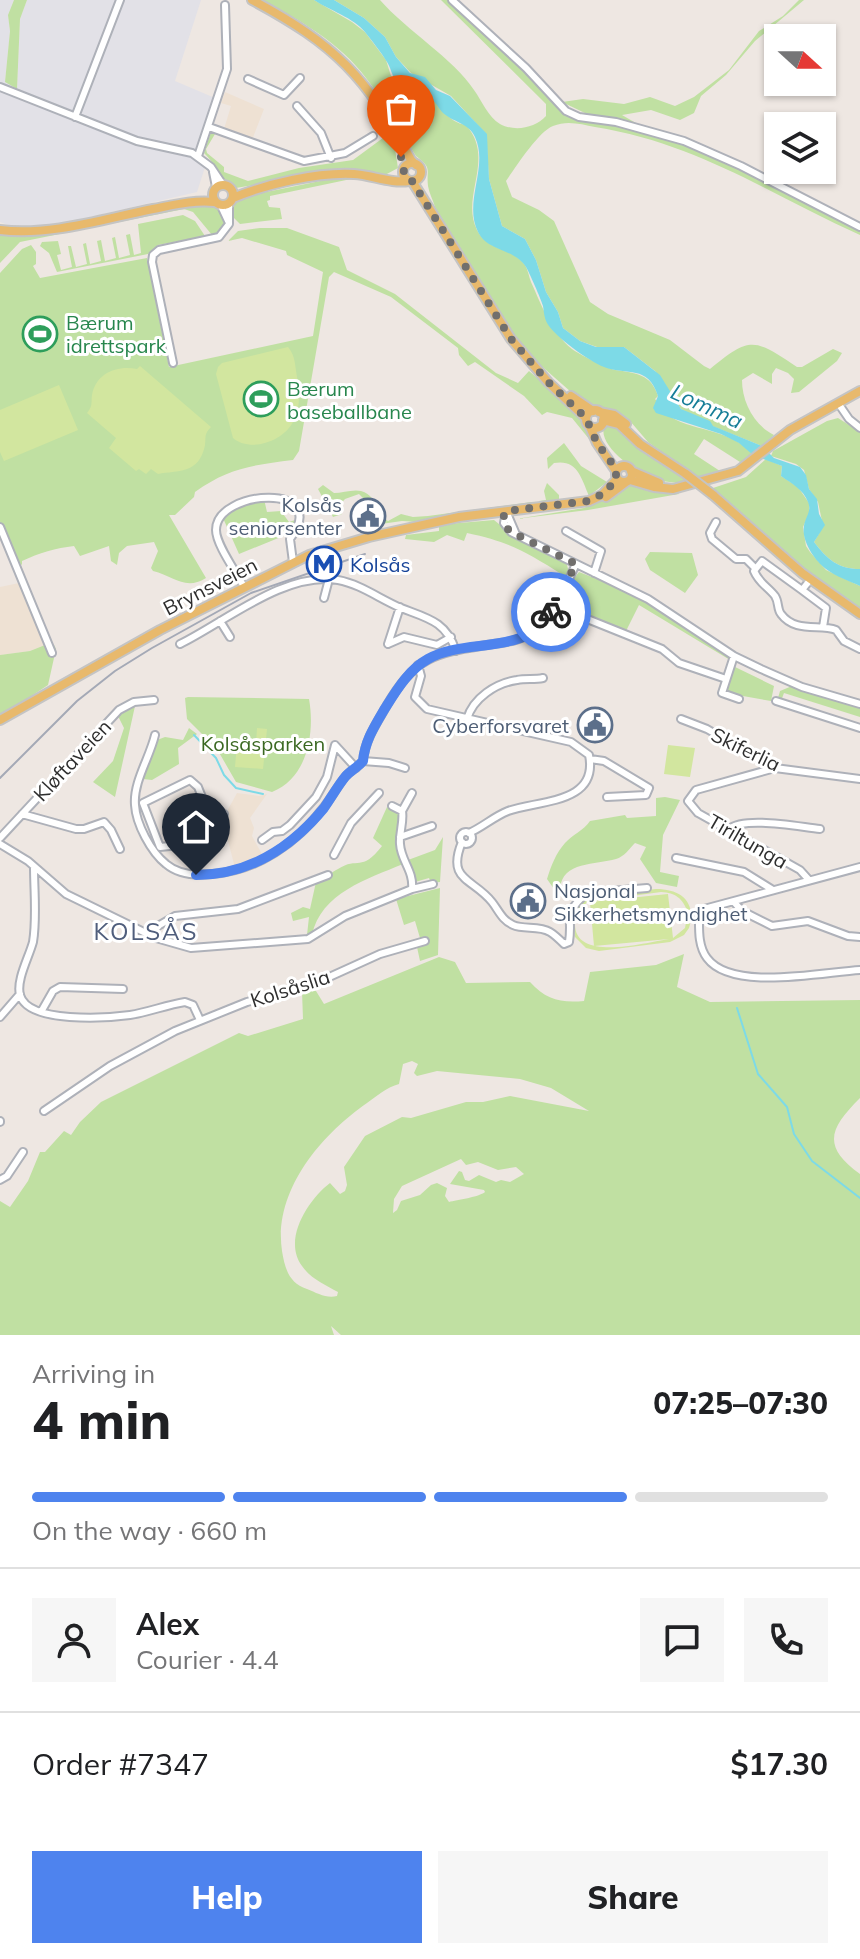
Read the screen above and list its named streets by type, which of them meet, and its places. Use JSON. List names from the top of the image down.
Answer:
{
  "streets": {
    "main road": ["Brynsveien"],
    "street": [
      "Skiferlia",
      "Kløftaveien",
      "Tiriltunga",
      "Kolsåslia"
    ]
  },
  "crossings": [
    ["Skiferlia", "Tiriltunga"]
  ],
  "districts": ["KOLSÅS"],
  "water": ["Lomma"],
  "parks": ["Kolsåsparken"],
  "places": {
    "sports": ["Bærum idrettspark", "Bærum baseballbane"],
    "public building": ["Kolsås seniorsenter", "Cyberforsvaret", "Nasjonal Sikkerhetsmyndighet"],
    "metro station": ["Kolsås"]
  },
  "north": "right",
  "page": {
    "heading": ["4 min", "Arriving in", "07:25–07:30"],
    "panel": [
      "Alex",
      "Courier · 4.4",
      "Order #7347",
      "$17.30"
    ],
    "bar": "On the way · 660 m",
    "buttons": ["Help", "Share"]
  }
}
